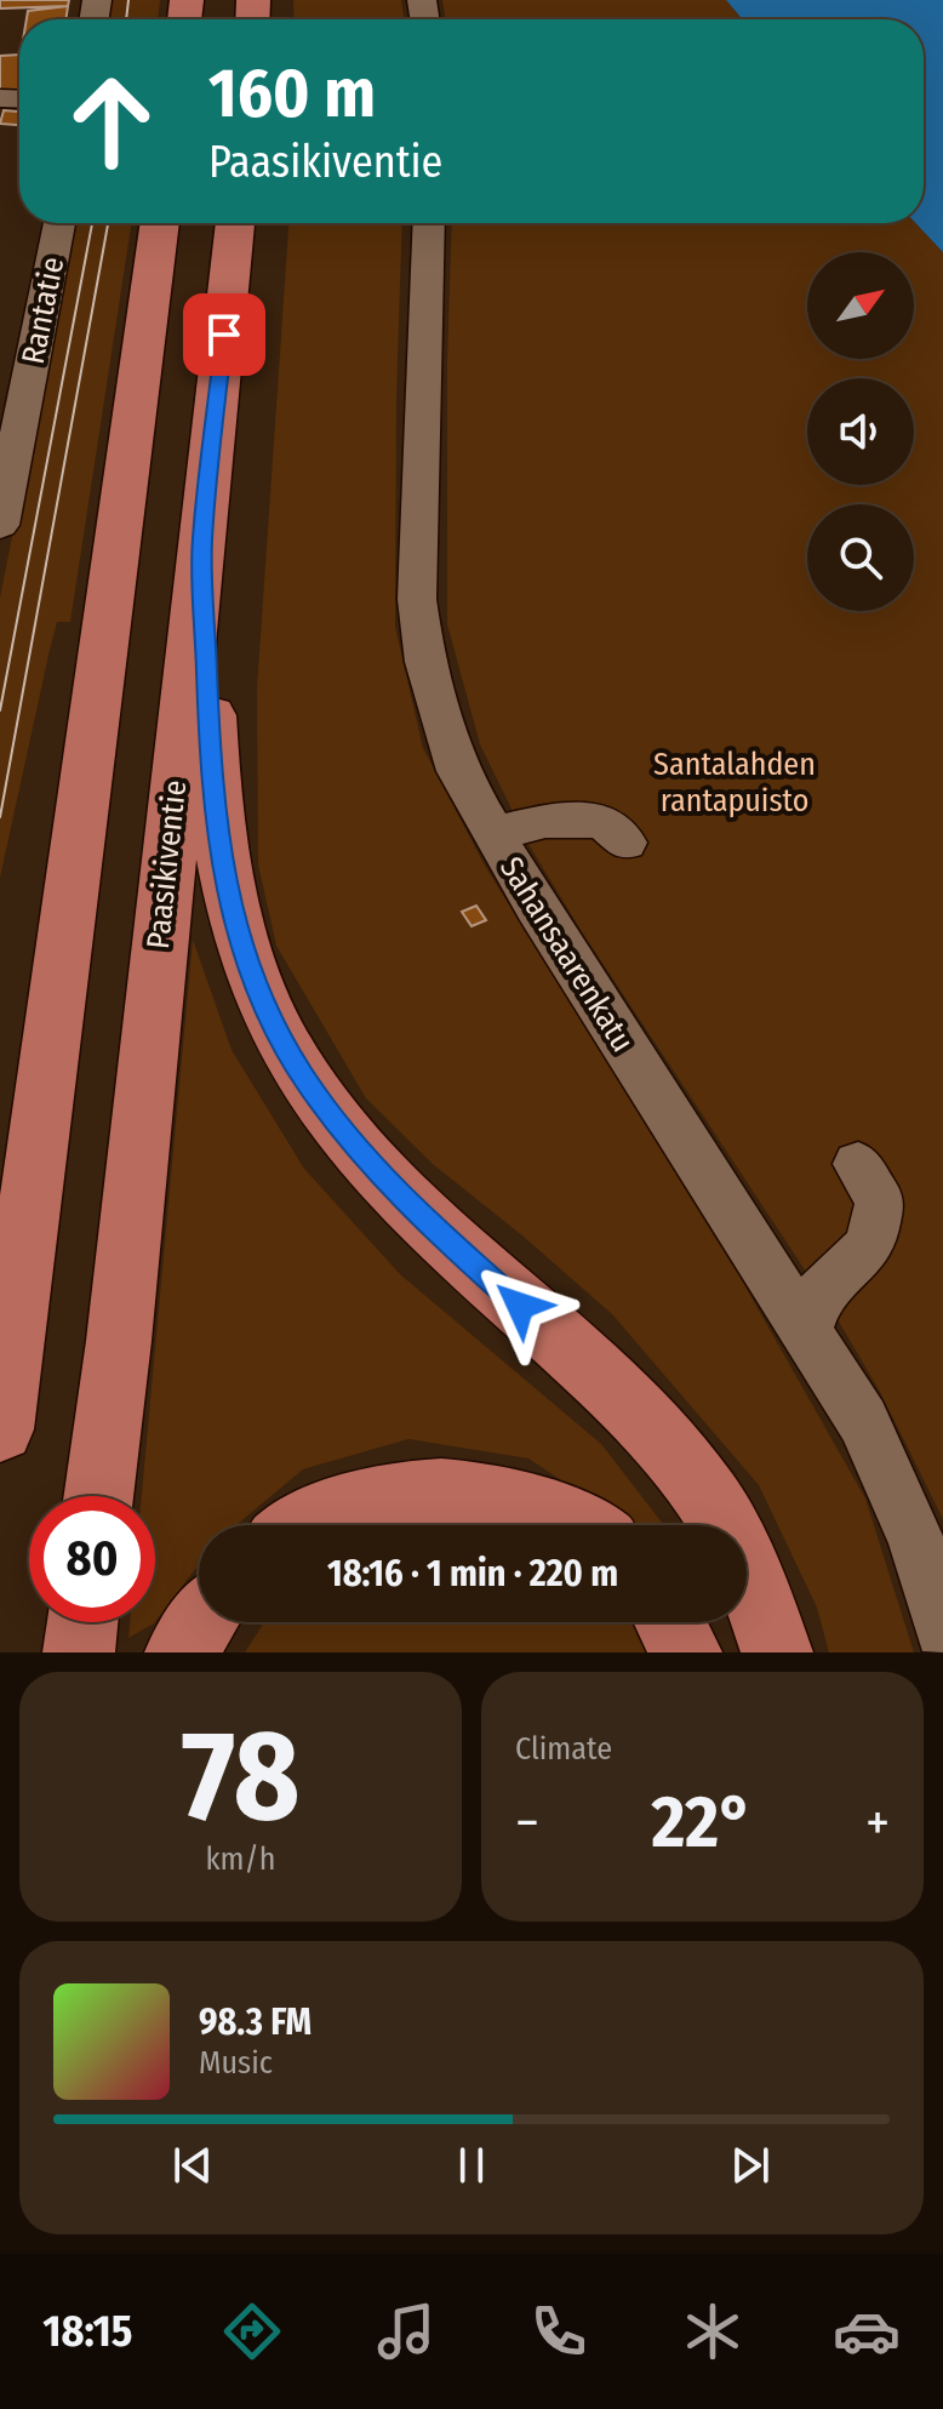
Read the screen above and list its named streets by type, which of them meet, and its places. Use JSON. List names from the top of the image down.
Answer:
{
  "streets": {
    "highway": ["Paasikiventie"],
    "street": ["Rantatie", "Sahansaarenkatu"]
  },
  "parks": ["Santalahden rantapuisto"],
  "north": "top right",
  "page": {
    "turn": ["160 m", "Paasikiventie"],
    "limit": "80",
    "trip": "18:16 · 1 min · 220 m",
    "tile": [
      ["78", "km/h"],
      "Climate"
    ],
    "heat": ["−", "22°", "+"],
    "song": ["98.3 FM", "Music"],
    "tabs": "18:15"
  }
}
